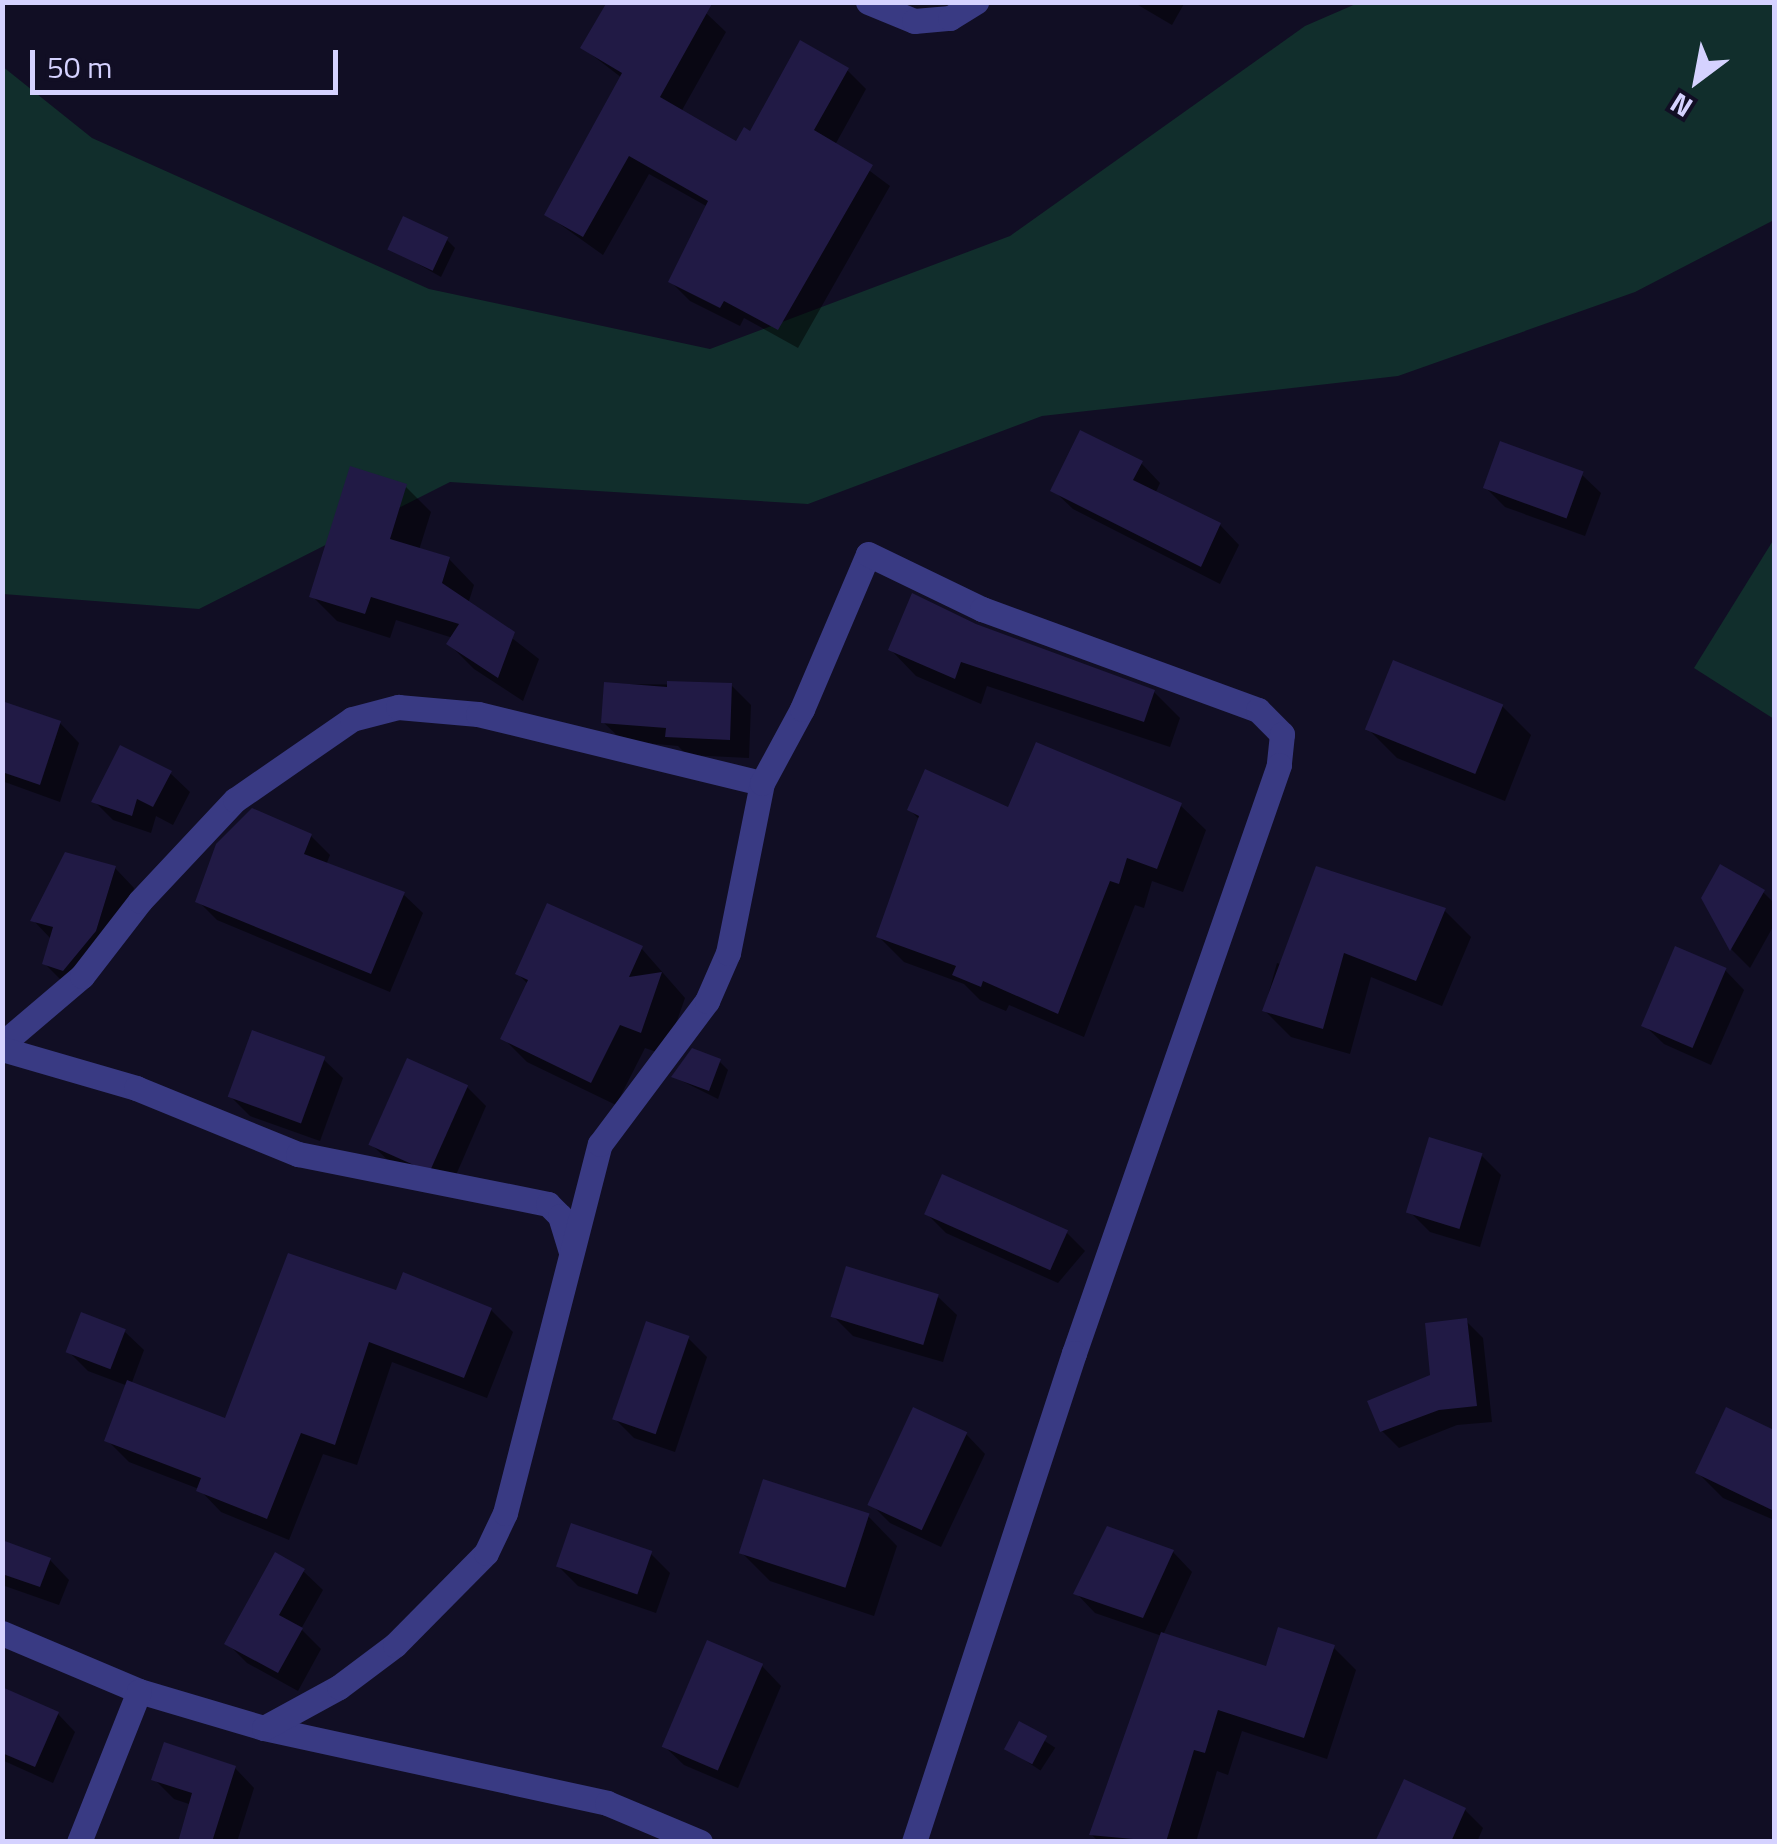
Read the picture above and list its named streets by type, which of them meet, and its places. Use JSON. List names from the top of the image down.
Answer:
{
  "scale_bar": "50 m",
  "north": "bottom left"
}
